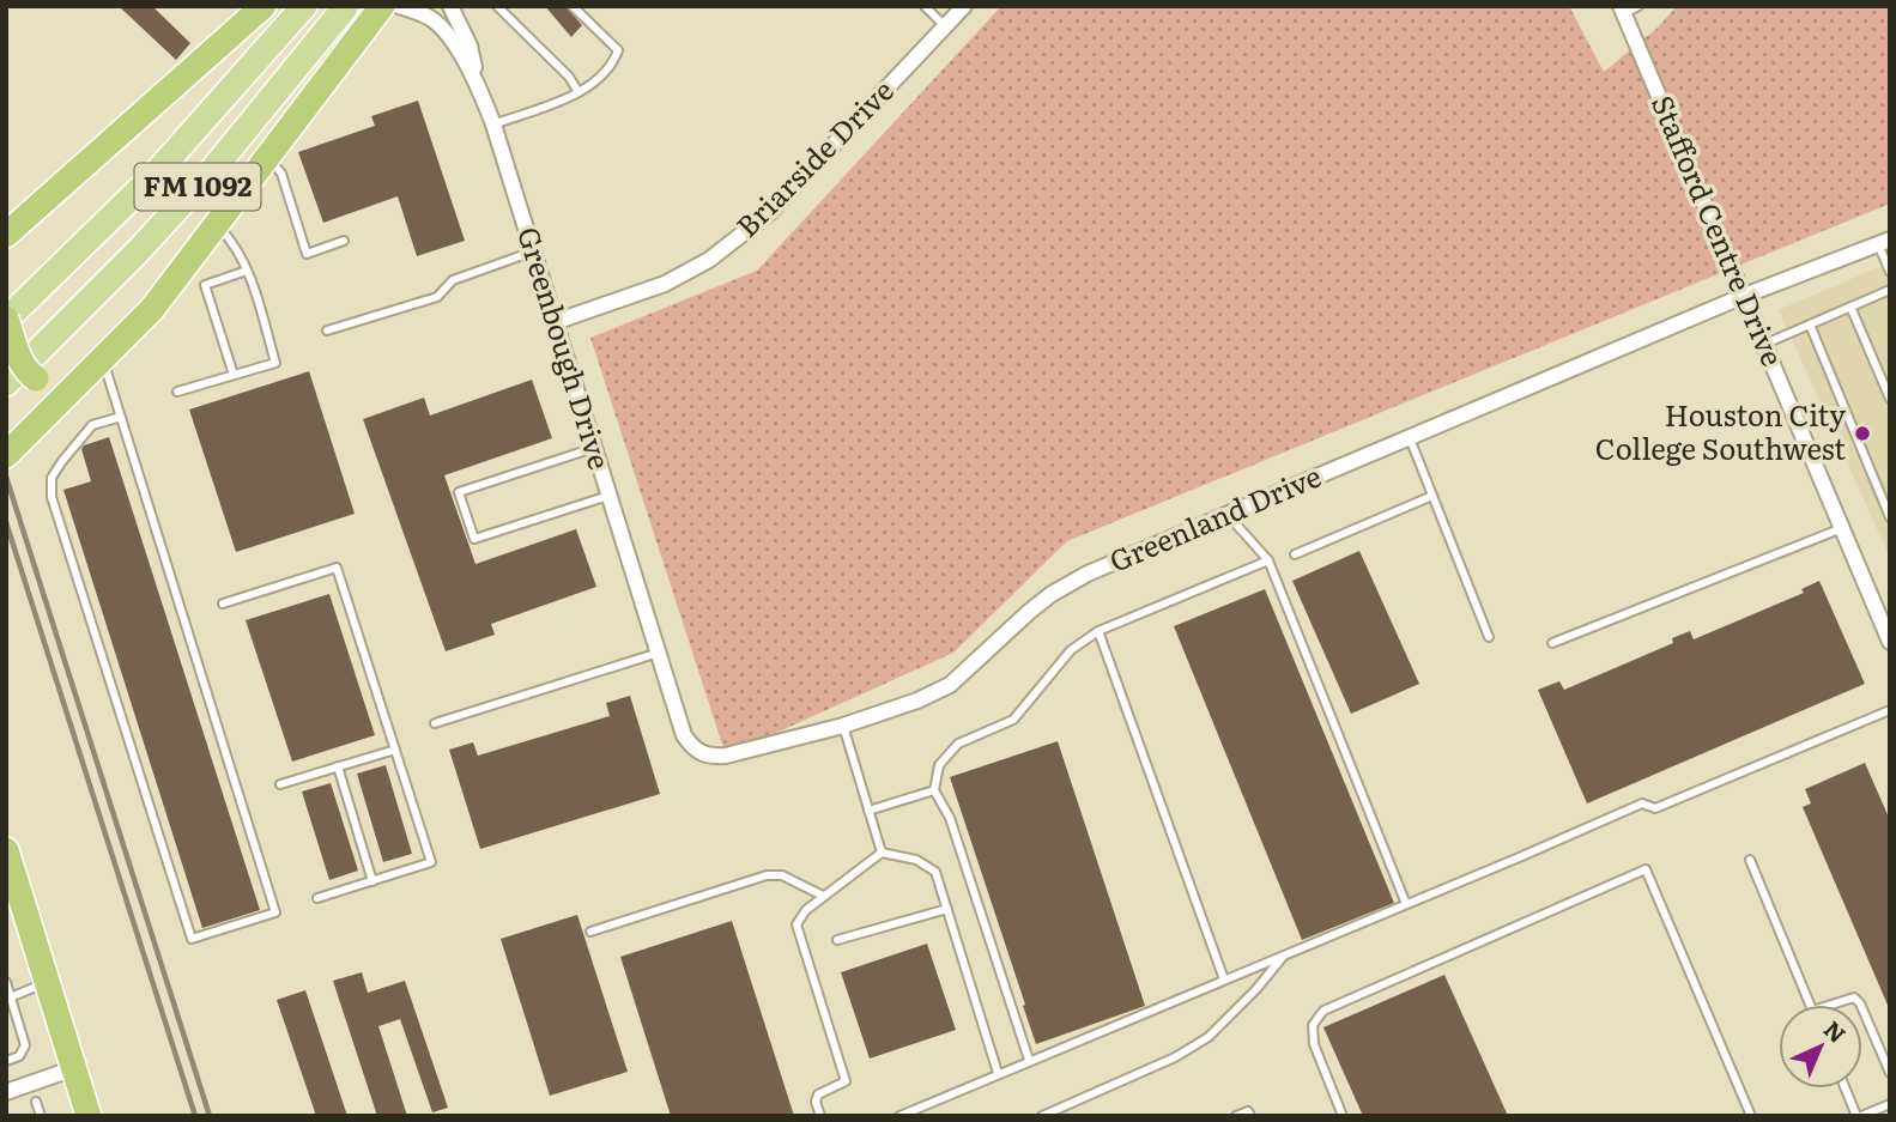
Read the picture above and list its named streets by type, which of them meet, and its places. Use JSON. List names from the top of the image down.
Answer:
{
  "streets": {
    "main road": ["FM 1092"],
    "street": [
      "Briarside Drive",
      "Stafford Centre Drive",
      "Greenbough Drive",
      "Greenland Drive"
    ]
  },
  "crossings": [
    ["Briarside Drive", "Greenbough Drive"],
    ["Stafford Centre Drive", "Greenland Drive"],
    ["Greenbough Drive", "Greenland Drive"]
  ],
  "places": ["Houston City College Southwest"],
  "north": "top right"
}
